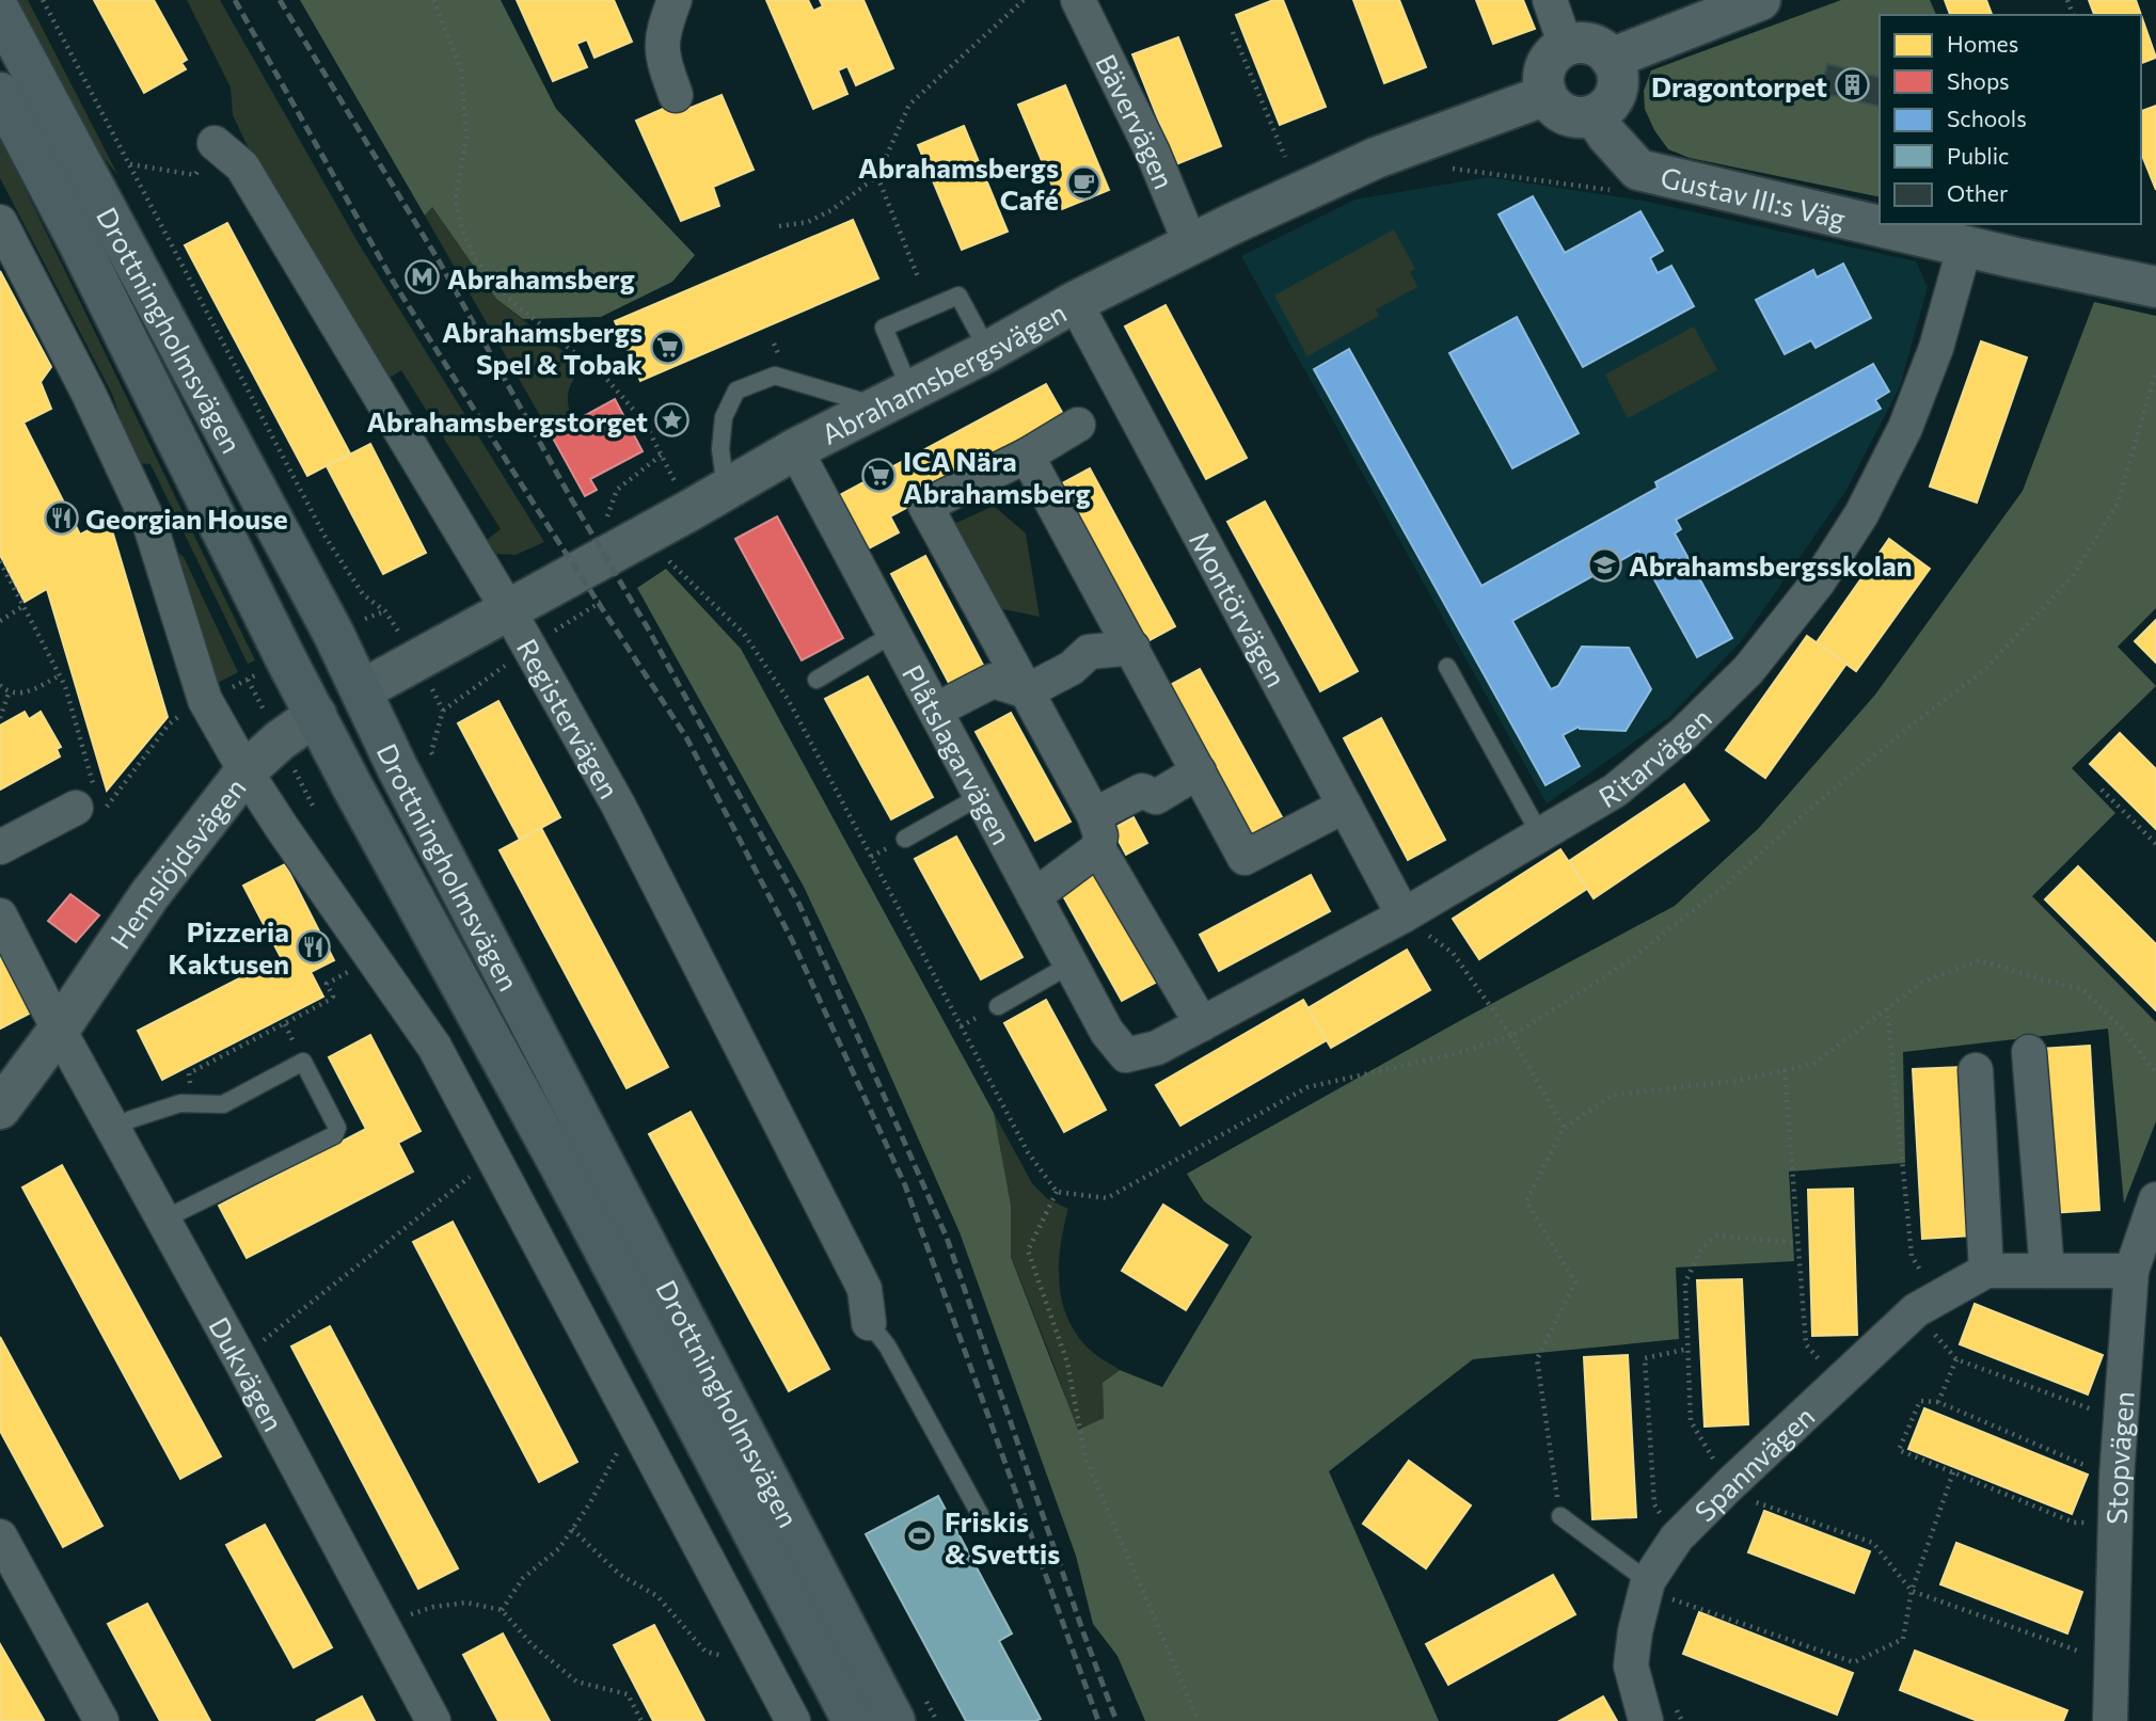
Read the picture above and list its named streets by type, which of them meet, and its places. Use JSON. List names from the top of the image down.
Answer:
{
  "streets": {
    "main road": ["Drottningholmsvägen"],
    "street": [
      "Bävervägen",
      "Gustav III:s Väg",
      "Abrahamsbergsvägen",
      "Montörvägen",
      "Registervägen",
      "Plåtslagarvägen",
      "Ritarvägen",
      "Hemslöjdsvägen",
      "Dukvägen",
      "Stopvägen",
      "Spannvägen"
    ]
  },
  "crossings": [
    ["Bävervägen", "Abrahamsbergsvägen"],
    ["Gustav III:s Väg", "Abrahamsbergsvägen"],
    ["Gustav III:s Väg", "Ritarvägen"],
    ["Drottningholmsvägen", "Abrahamsbergsvägen"],
    ["Drottningholmsvägen", "Hemslöjdsvägen"],
    ["Abrahamsbergsvägen", "Montörvägen"],
    ["Abrahamsbergsvägen", "Registervägen"],
    ["Abrahamsbergsvägen", "Plåtslagarvägen"],
    ["Montörvägen", "Ritarvägen"],
    ["Plåtslagarvägen", "Ritarvägen"],
    ["Hemslöjdsvägen", "Dukvägen"],
    ["Stopvägen", "Spannvägen"]
  ],
  "places": {
    "building": ["Dragontorpet"],
    "cafe": ["Abrahamsbergs Café"],
    "metro station": ["Abrahamsberg"],
    "supermarket": ["Abrahamsbergs Spel & Tobak", "ICA Nära Abrahamsberg"],
    "place": ["Abrahamsbergstorget"],
    "restaurant": ["Georgian House", "Pizzeria Kaktusen"],
    "school or university": ["Abrahamsbergsskolan"],
    "sports": ["Friskis & Svettis"]
  },
  "legend": [
    "Homes",
    "Shops",
    "Schools",
    "Public",
    "Other"
  ]
}
